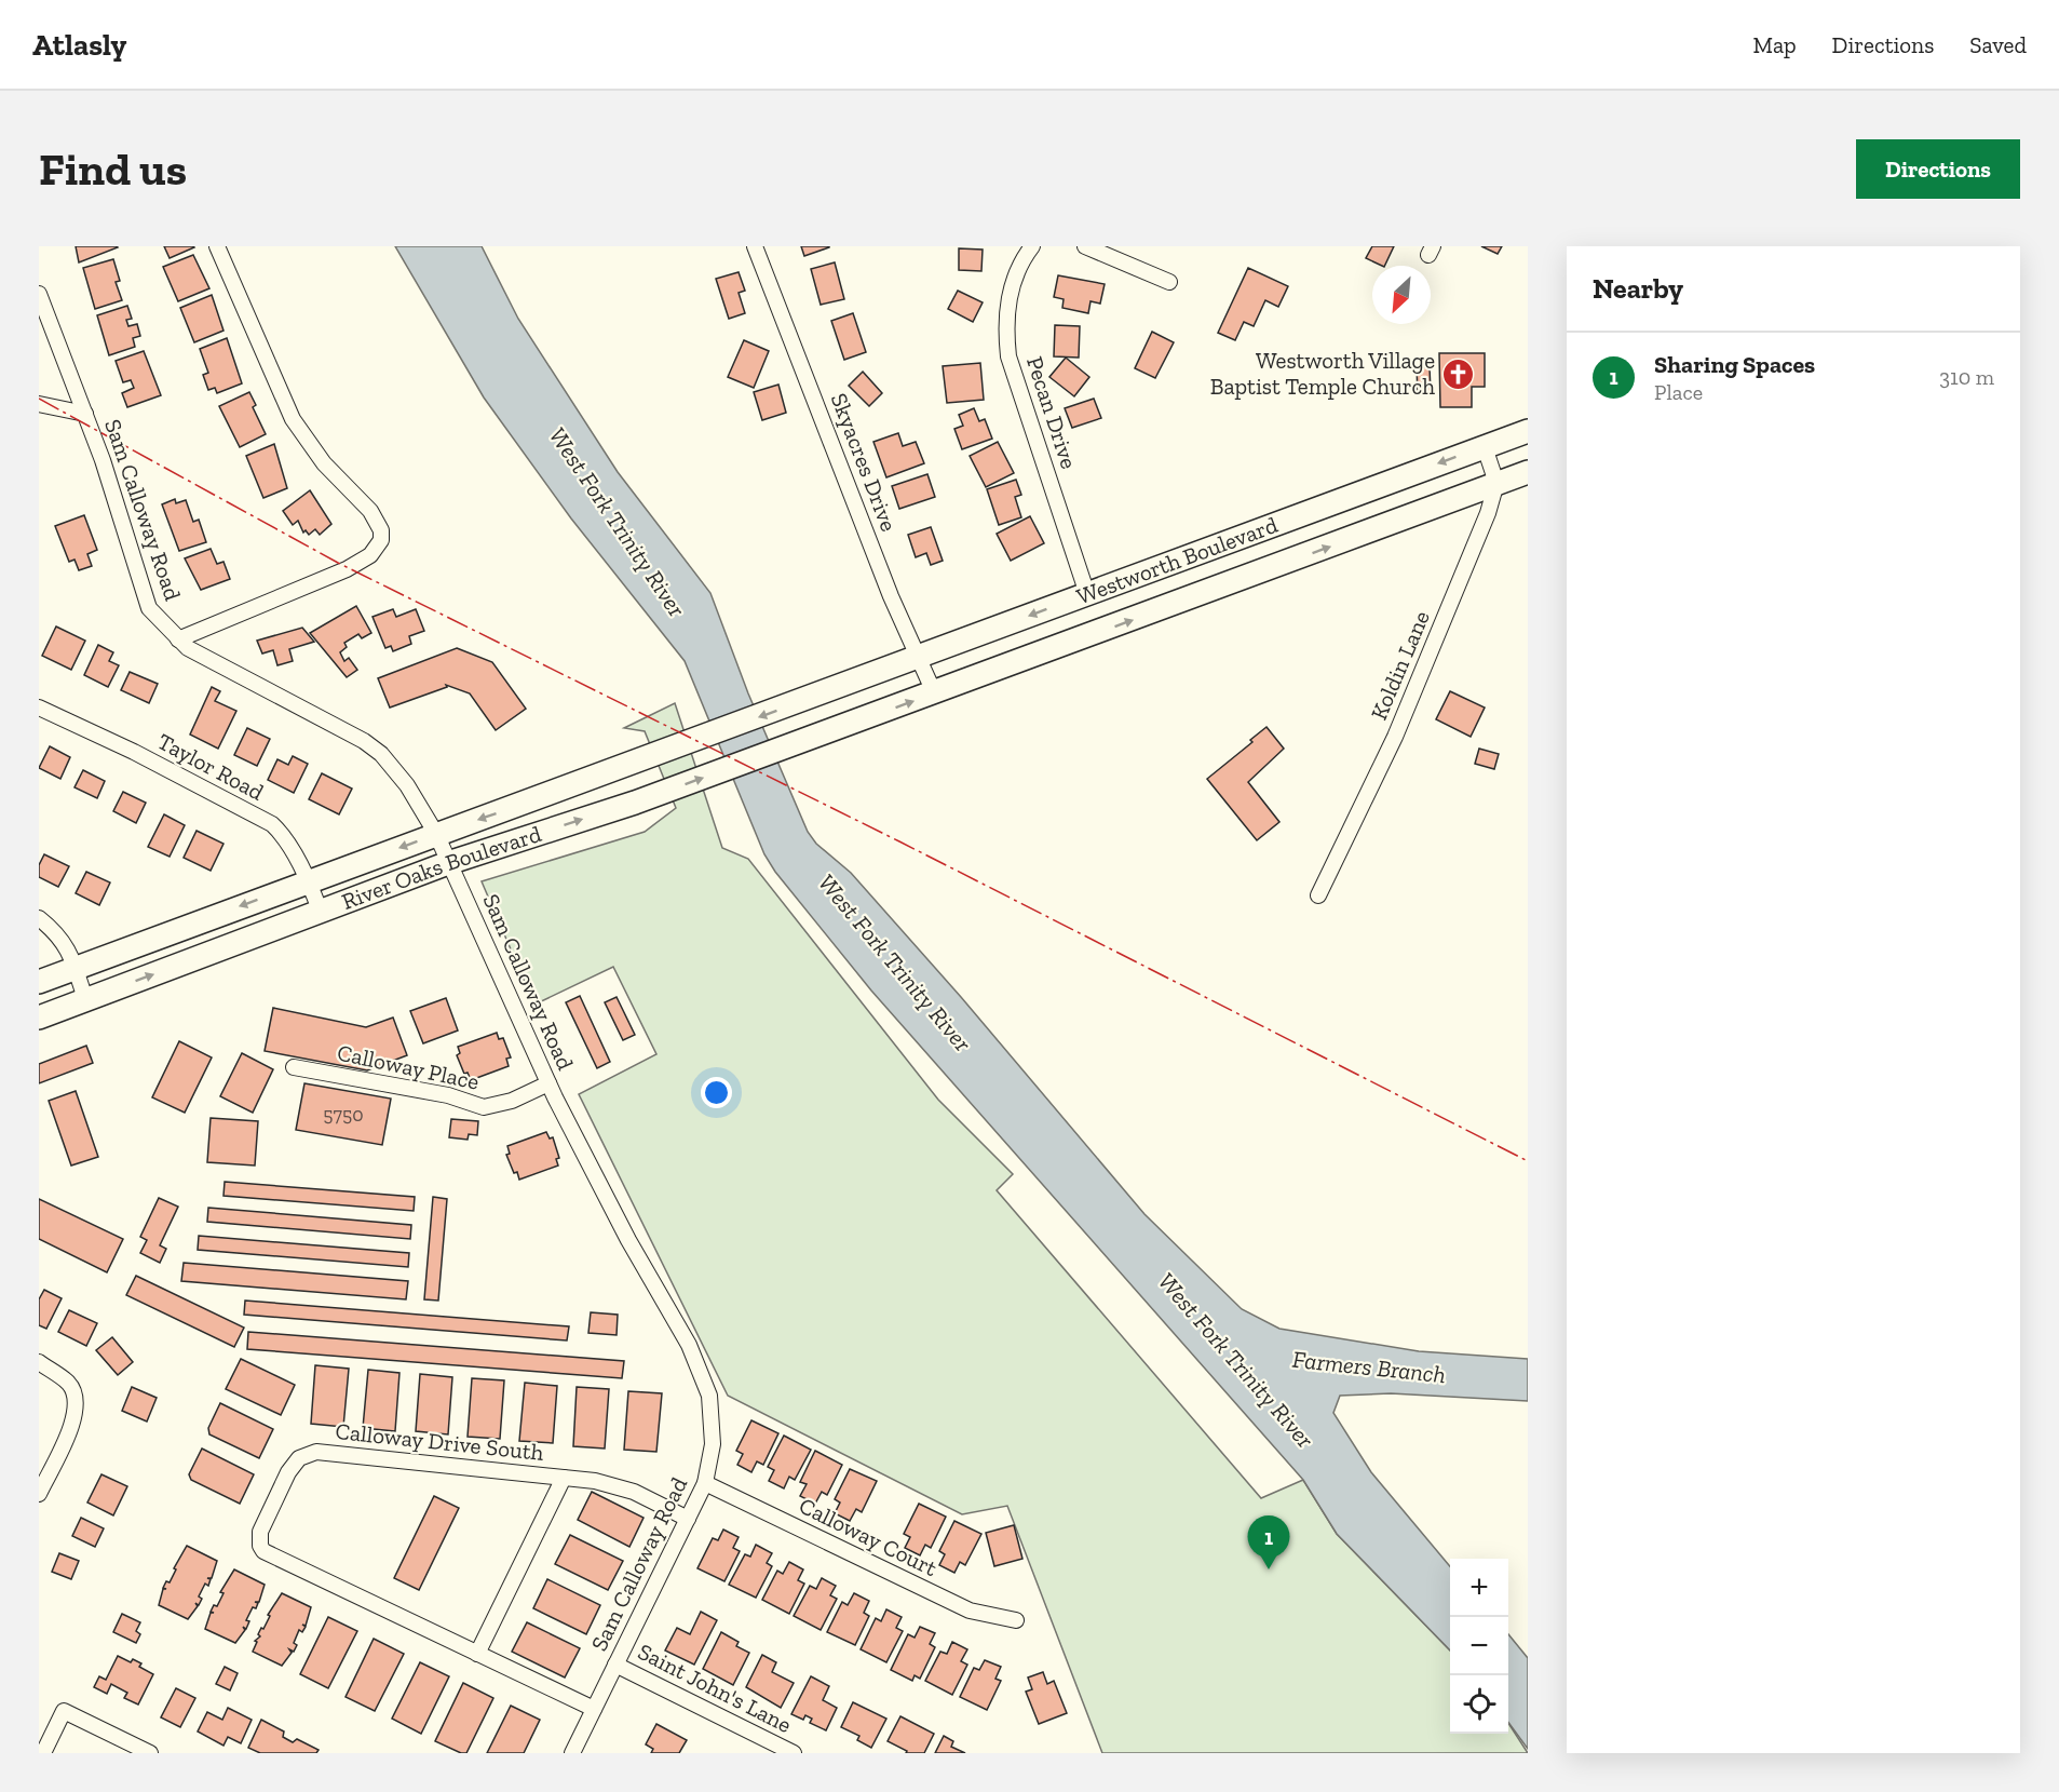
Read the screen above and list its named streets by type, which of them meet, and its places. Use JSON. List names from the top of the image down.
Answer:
{
  "streets": {
    "main road": ["Westworth Boulevard", "River Oaks Boulevard"],
    "street": [
      "Pecan Drive",
      "Skyacres Drive",
      "Sam Calloway Road",
      "Koldin Lane",
      "Taylor Road",
      "Calloway Place",
      "Calloway Drive South",
      "Calloway Court",
      "Saint John's Lane"
    ]
  },
  "crossings": [
    ["Pecan Drive", "Westworth Boulevard"],
    ["Skyacres Drive", "Westworth Boulevard"],
    ["Sam Calloway Road", "River Oaks Boulevard"],
    ["Sam Calloway Road", "Calloway Place"],
    ["Sam Calloway Road", "Calloway Drive South"],
    ["Sam Calloway Road", "Calloway Court"],
    ["Sam Calloway Road", "Saint John's Lane"],
    ["Westworth Boulevard", "Koldin Lane"],
    ["Westworth Boulevard", "River Oaks Boulevard"],
    ["Taylor Road", "River Oaks Boulevard"]
  ],
  "water": ["West Fork Trinity River", "Farmers Branch"],
  "places": {
    "church": ["Westworth Village Baptist Temple Church"]
  },
  "house_numbers": ["5750"],
  "north": "bottom left",
  "page": {
    "header": "Atlasly",
    "nav": ["Map", "Directions", "Saved"],
    "buttons": "Directions",
    "title": "Find us",
    "heading": "Nearby",
    "list": [
      {
        "mark": "1",
        "name": "Sharing Spaces",
        "note": "Place",
        "value": "310 m"
      }
    ],
    "pins": "1",
    "map_buttons": ["+", "−"]
  }
}
